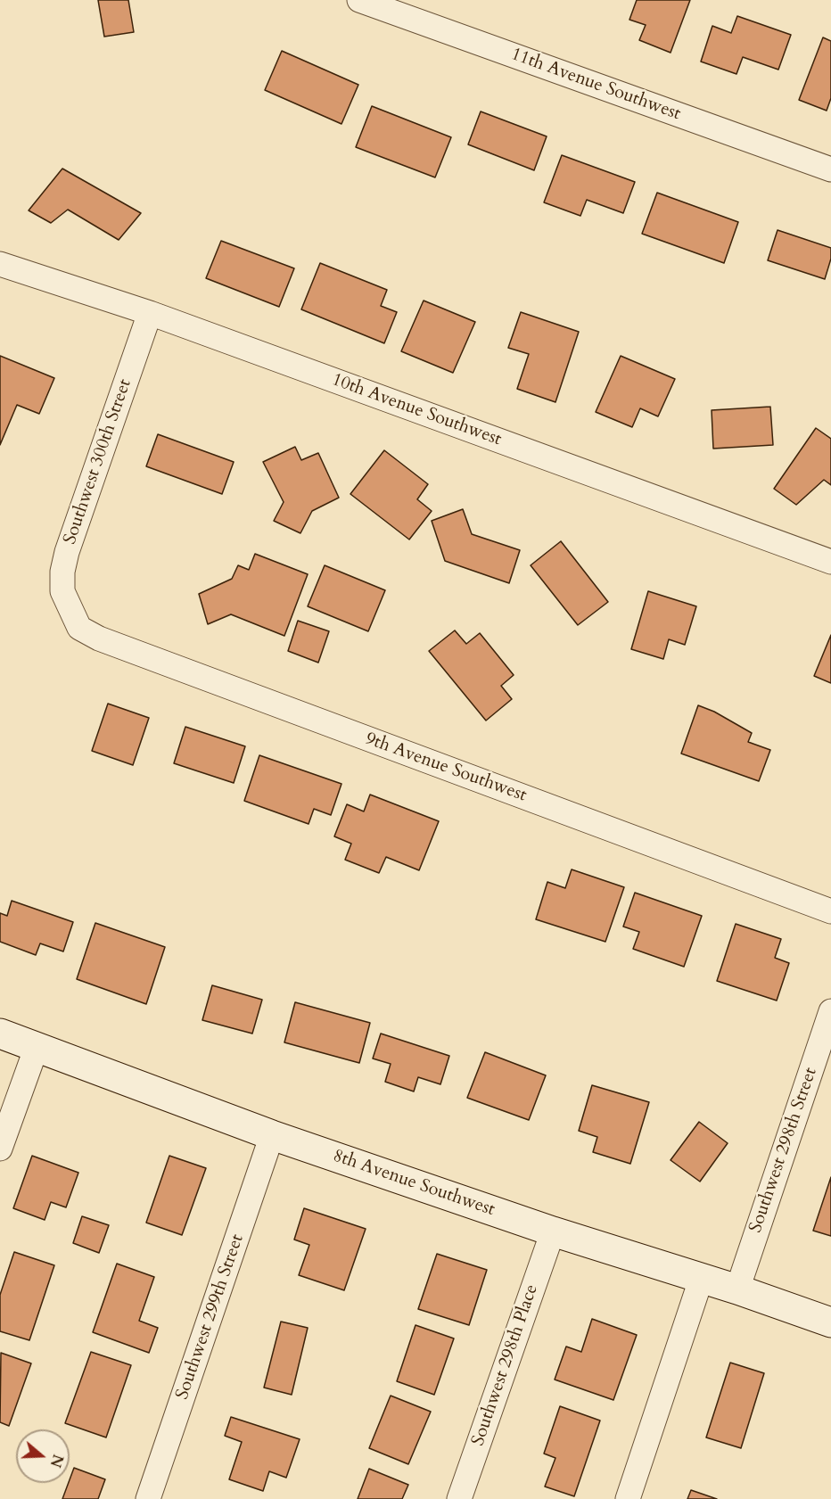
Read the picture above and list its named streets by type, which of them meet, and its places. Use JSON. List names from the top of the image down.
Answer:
{
  "streets": {
    "street": [
      "11th Avenue Southwest",
      "10th Avenue Southwest",
      "Southwest 300th Street",
      "9th Avenue Southwest",
      "Southwest 298th Street",
      "8th Avenue Southwest",
      "Southwest 299th Street",
      "Southwest 298th Place"
    ]
  },
  "crossings": [
    ["10th Avenue Southwest", "Southwest 300th Street"],
    ["Southwest 300th Street", "9th Avenue Southwest"],
    ["Southwest 298th Street", "8th Avenue Southwest"],
    ["8th Avenue Southwest", "Southwest 299th Street"],
    ["8th Avenue Southwest", "Southwest 298th Place"]
  ],
  "north": "right"
}
